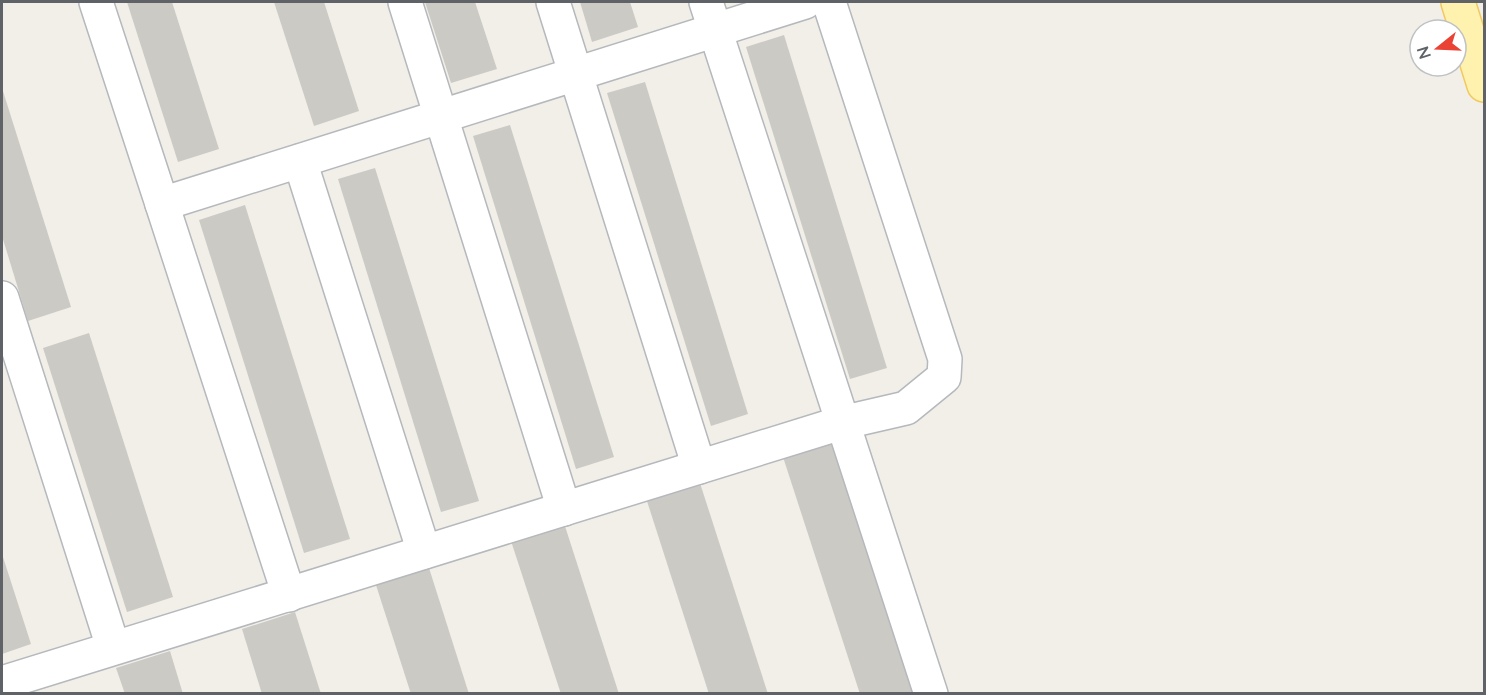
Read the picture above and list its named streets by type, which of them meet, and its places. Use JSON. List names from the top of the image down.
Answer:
{
  "north": "left"
}
